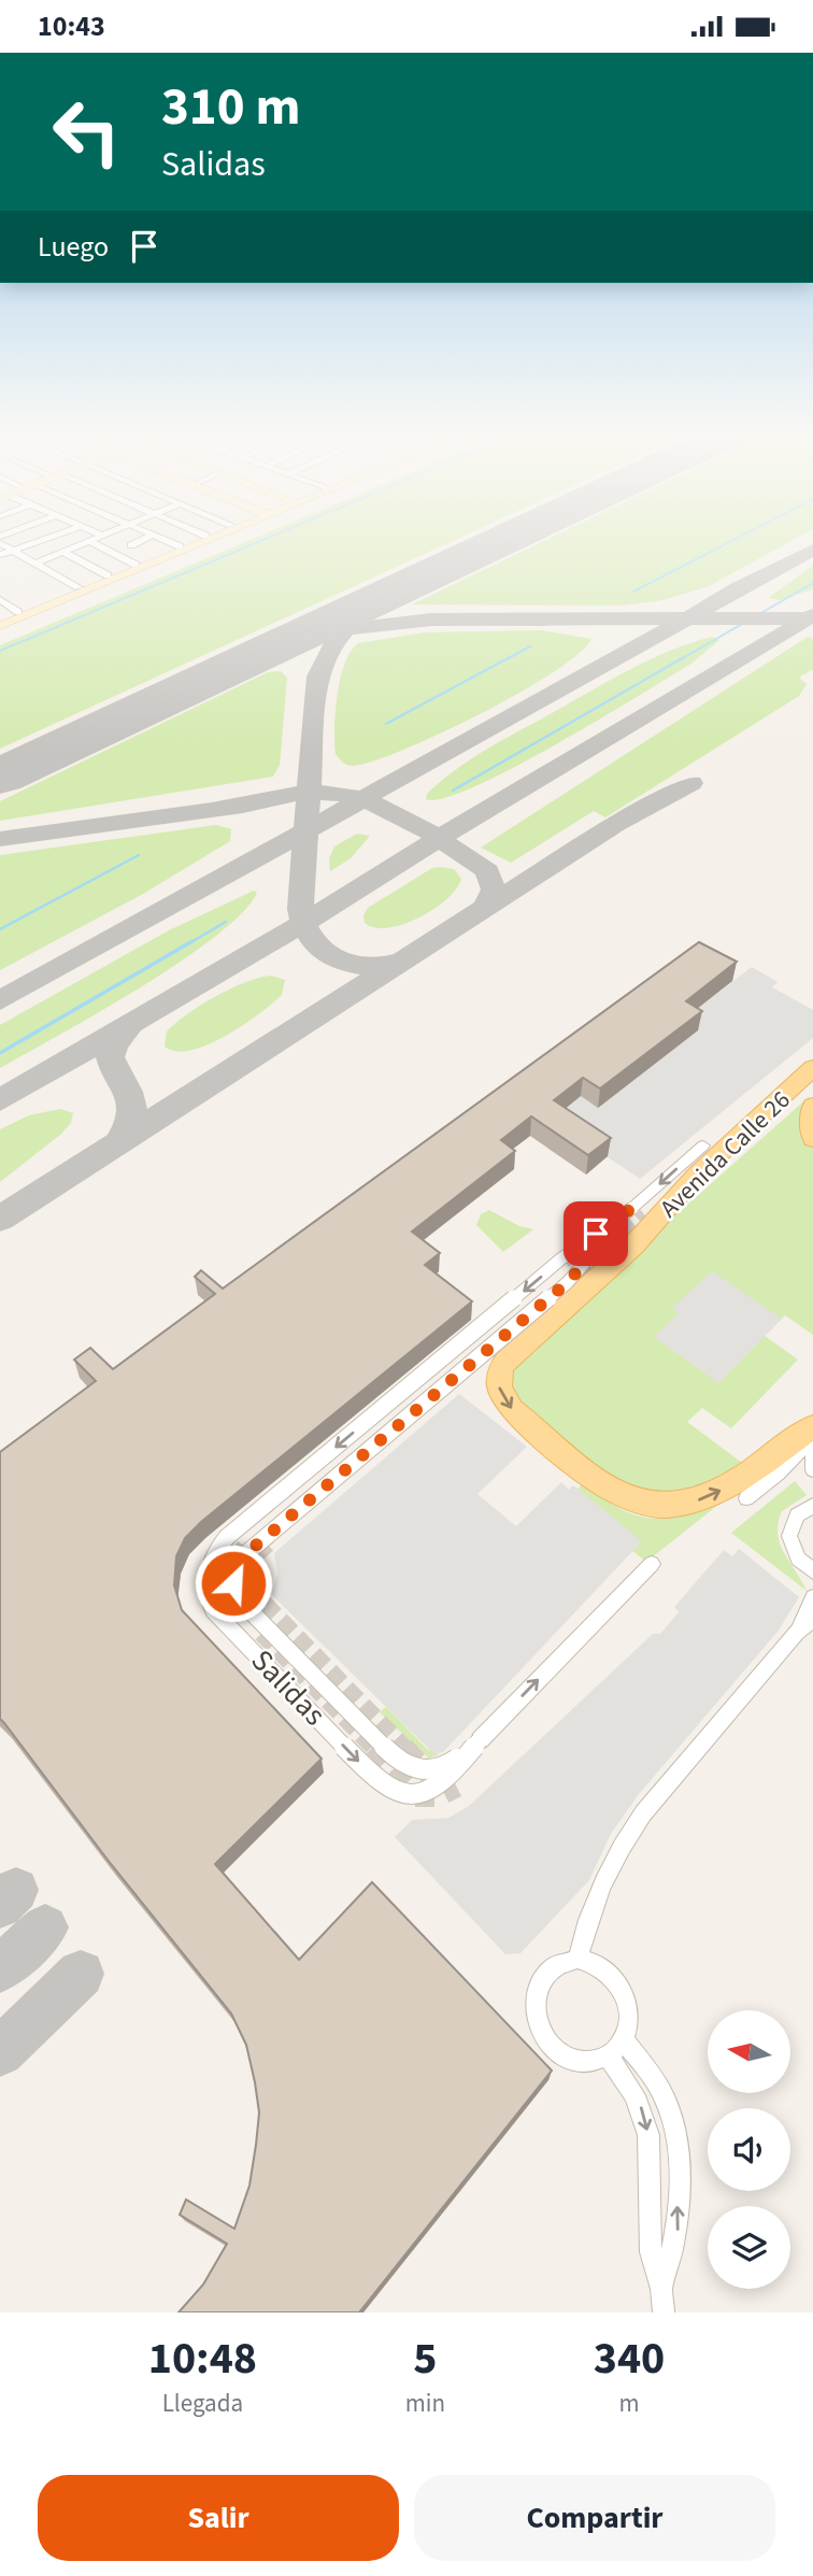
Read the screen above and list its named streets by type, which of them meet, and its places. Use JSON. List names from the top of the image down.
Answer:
{
  "streets": {
    "main road": ["Avenida Calle 26"],
    "street": ["Salidas"]
  },
  "north": "left",
  "page": {
    "status": "10:43",
    "turn": ["310 m", "Salidas"],
    "then": "Luego",
    "eta": [
      "10:48",
      "Llegada",
      "5",
      "min",
      "340",
      "m"
    ],
    "buttons": ["Salir", "Compartir"]
  }
}
